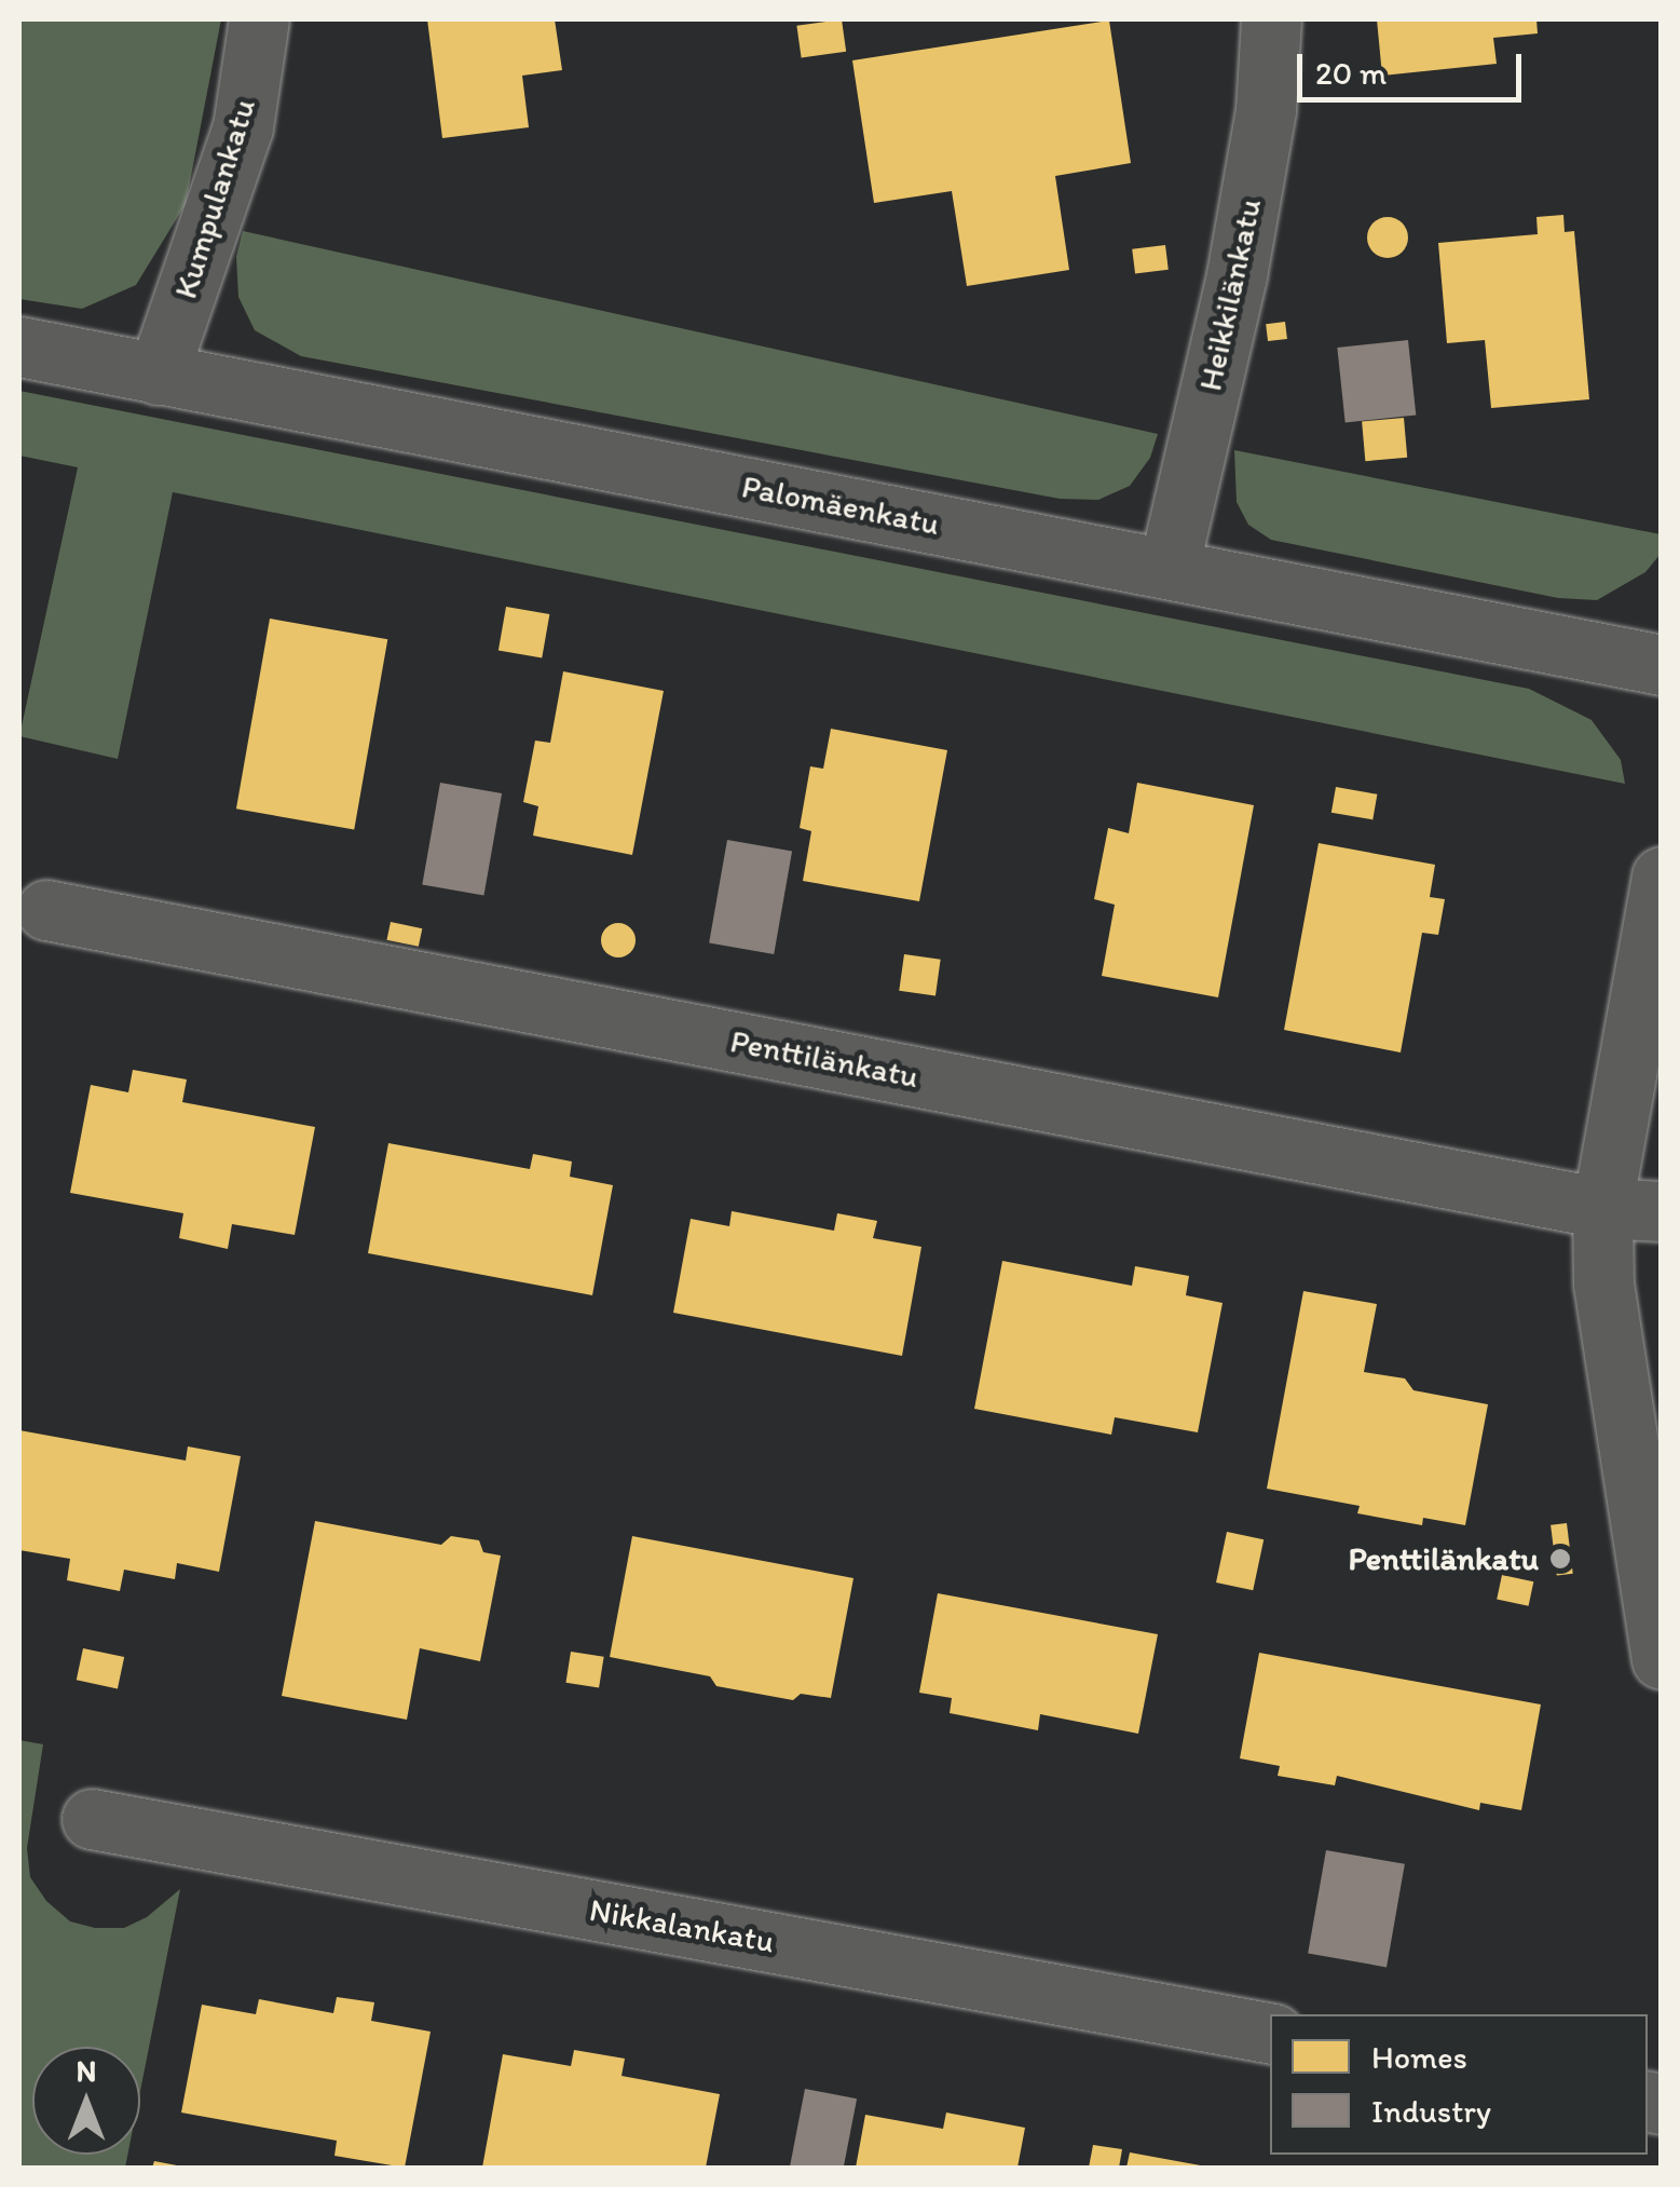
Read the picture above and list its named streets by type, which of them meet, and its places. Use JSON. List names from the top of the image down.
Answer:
{
  "streets": {
    "street": [
      "Kumpulankatu",
      "Heikkilänkatu",
      "Palomäenkatu",
      "Penttilänkatu",
      "Nikkalankatu"
    ]
  },
  "crossings": [
    ["Kumpulankatu", "Palomäenkatu"],
    ["Heikkilänkatu", "Palomäenkatu"]
  ],
  "places": ["Penttilänkatu"],
  "legend": ["Homes", "Industry"],
  "scale_bar": "20 m",
  "north": "top"
}
